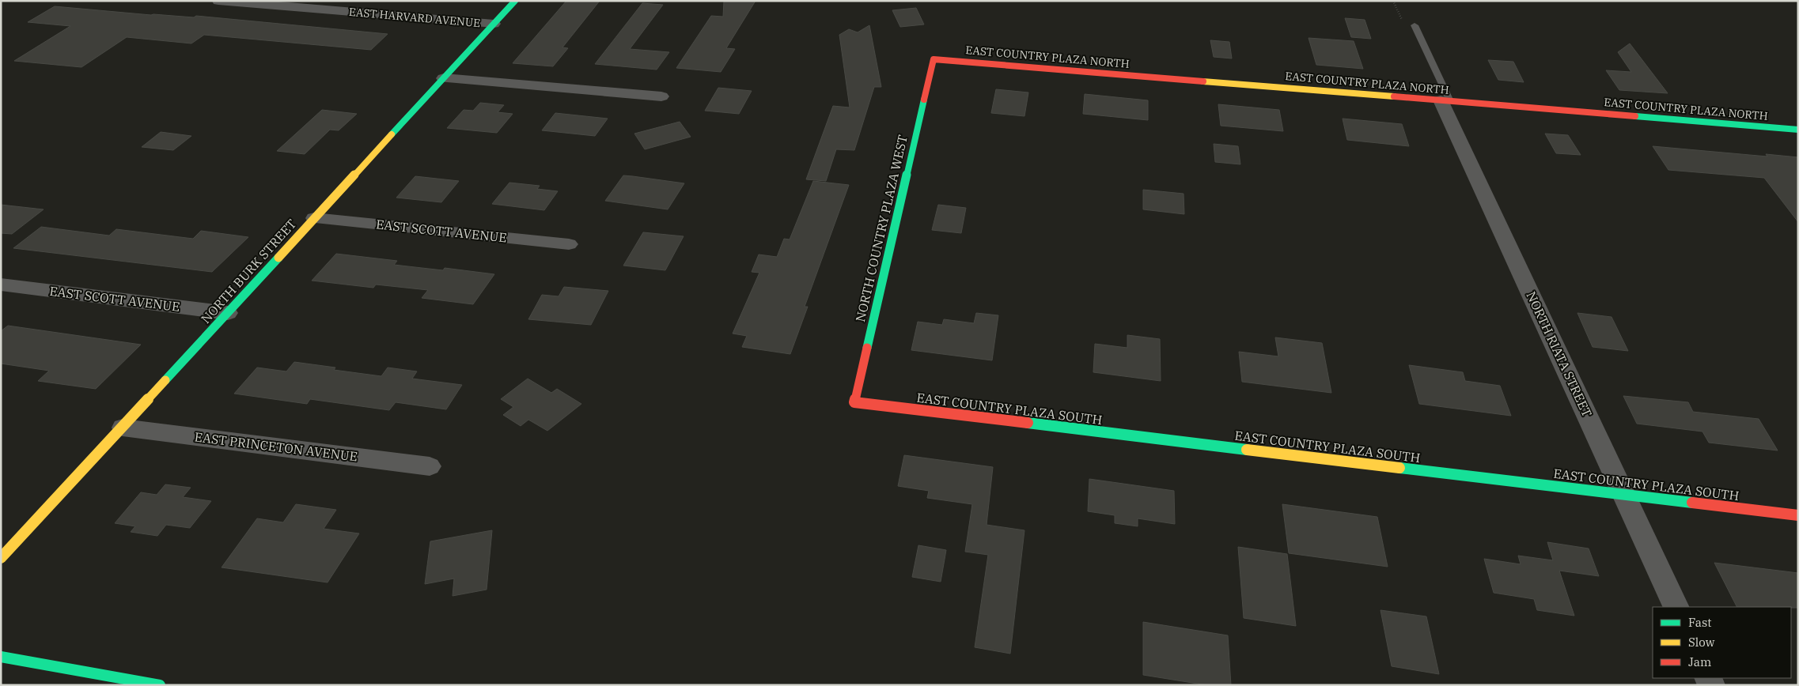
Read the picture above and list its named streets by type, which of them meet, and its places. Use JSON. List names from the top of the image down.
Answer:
{
  "streets": {
    "street": [
      "EAST HARVARD AVENUE",
      "EAST COUNTRY PLAZA NORTH",
      "NORTH COUNTRY PLAZA WEST",
      "EAST SCOTT AVENUE",
      "NORTH BURK STREET",
      "NORTH RIATA STREET",
      "EAST COUNTRY PLAZA SOUTH",
      "EAST PRINCETON AVENUE"
    ]
  },
  "crossings": [
    ["EAST HARVARD AVENUE", "NORTH BURK STREET"],
    ["EAST COUNTRY PLAZA NORTH", "NORTH COUNTRY PLAZA WEST"],
    ["EAST COUNTRY PLAZA NORTH", "NORTH RIATA STREET"],
    ["NORTH COUNTRY PLAZA WEST", "EAST COUNTRY PLAZA SOUTH"],
    ["EAST SCOTT AVENUE", "NORTH BURK STREET"],
    ["NORTH BURK STREET", "EAST PRINCETON AVENUE"],
    ["NORTH RIATA STREET", "EAST COUNTRY PLAZA SOUTH"]
  ],
  "legend": ["Fast", "Slow", "Jam"]
}
